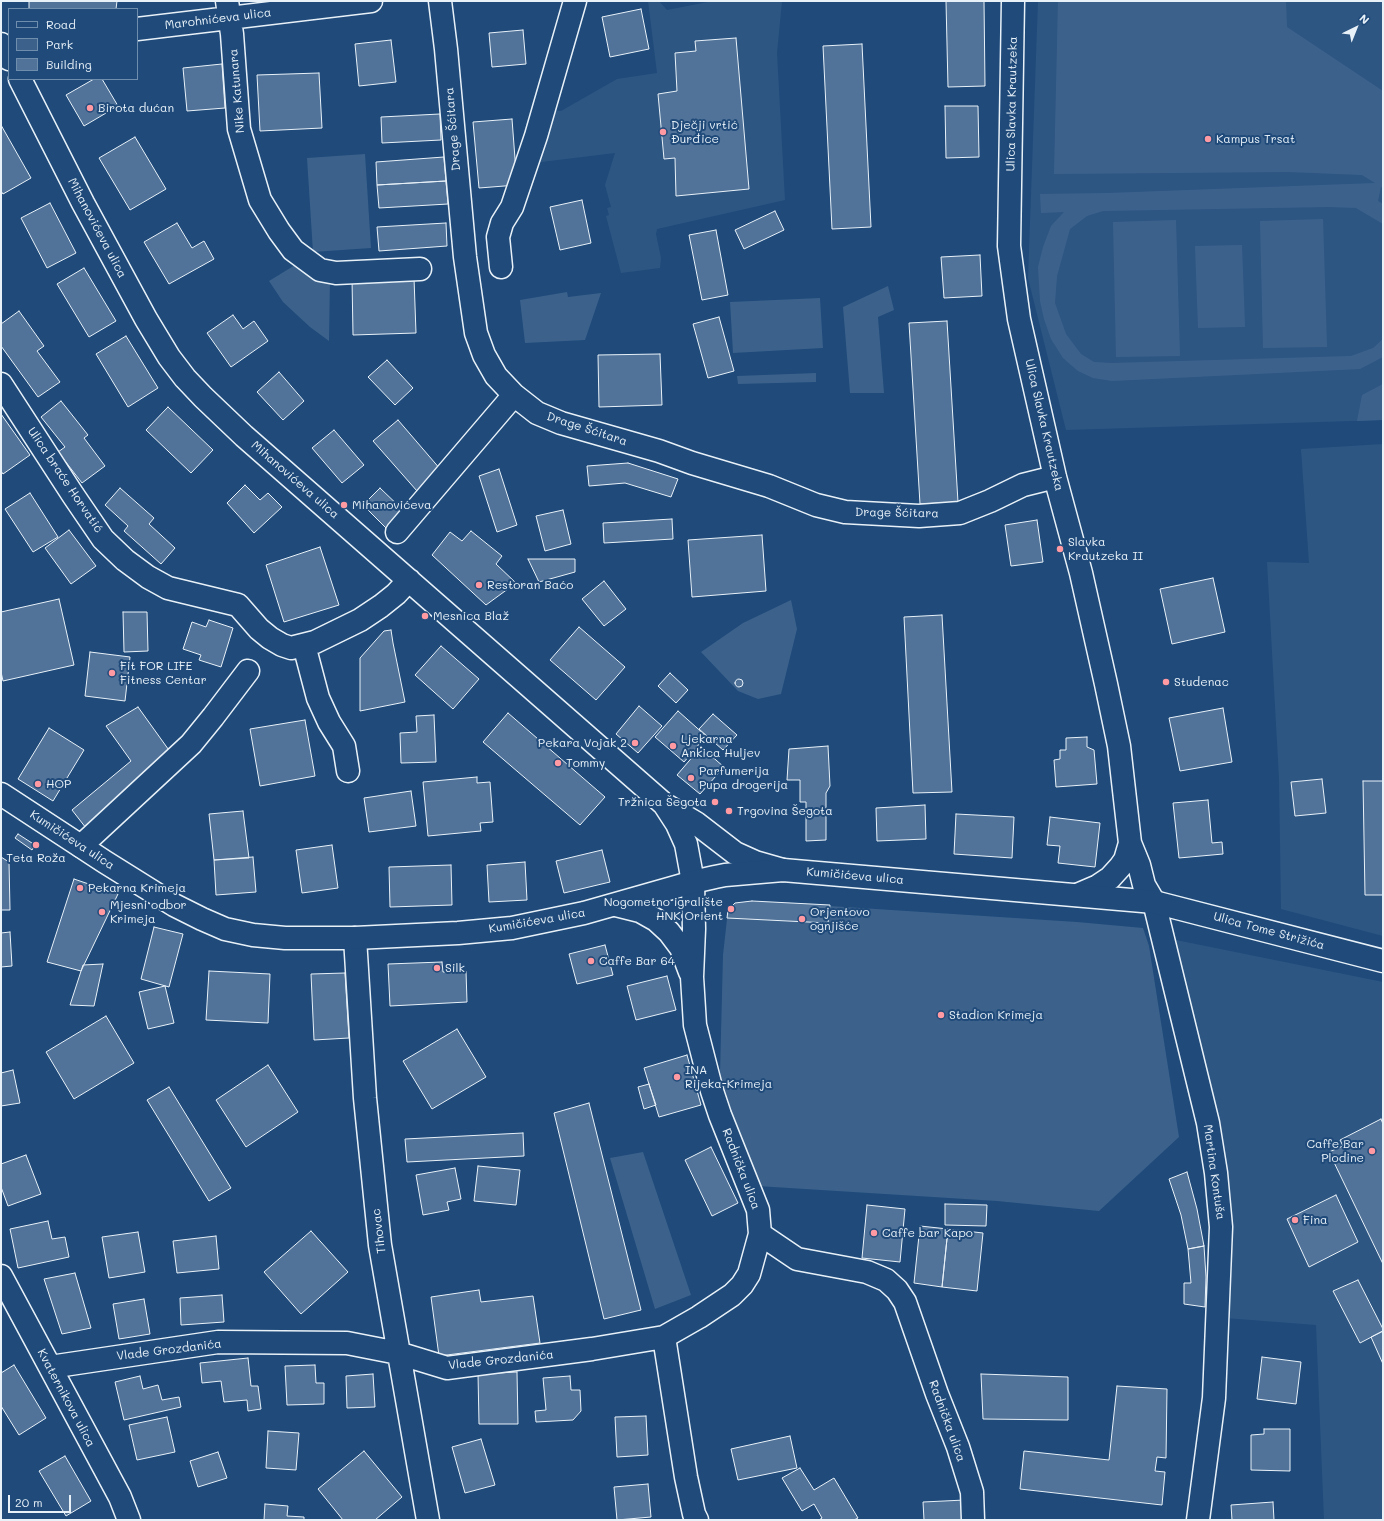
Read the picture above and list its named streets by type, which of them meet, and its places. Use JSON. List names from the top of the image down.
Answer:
{
  "streets": {
    "street": [
      "Marohnićeva ulica",
      "Nike Katunara",
      "Ulica Slavka Krautzeka",
      "Drage Šćitara",
      "Mihanovićeva ulica",
      "Ulica braće Horvatić",
      "Kumičićeva ulica",
      "Ulica Tome Strižića",
      "Radnička ulica",
      "Martina Kontuša",
      "Tihovac",
      "Vlade Grozdanića",
      "Kvaternikova ulica"
    ]
  },
  "crossings": [
    ["Marohnićeva ulica", "Nike Katunara"],
    ["Ulica Slavka Krautzeka", "Drage Šćitara"],
    ["Ulica Slavka Krautzeka", "Kumičićeva ulica"],
    ["Ulica Slavka Krautzeka", "Ulica Tome Strižića"],
    ["Ulica Slavka Krautzeka", "Martina Kontuša"],
    ["Mihanovićeva ulica", "Ulica braće Horvatić"],
    ["Mihanovićeva ulica", "Kumičićeva ulica"],
    ["Mihanovićeva ulica", "Radnička ulica"],
    ["Kumičićeva ulica", "Ulica Tome Strižića"],
    ["Kumičićeva ulica", "Radnička ulica"],
    ["Kumičićeva ulica", "Martina Kontuša"],
    ["Kumičićeva ulica", "Tihovac"],
    ["Ulica Tome Strižića", "Martina Kontuša"],
    ["Radnička ulica", "Vlade Grozdanića"],
    ["Tihovac", "Vlade Grozdanića"],
    ["Vlade Grozdanića", "Kvaternikova ulica"]
  ],
  "places": [
    "Birota dućan",
    "Dječji vrtić Đurđice",
    "Kampus Trsat",
    "Mihanovićeva",
    "Slavka Krautzeka II",
    "Restoran Baćo",
    "Mesnica Blaž",
    "Fit FOR LIFE Fitness Centar",
    "Studenac",
    "Pekara Vojak 2",
    "Ljekarna Ankica Huljev",
    "Tommy",
    "Parfumerija Pupa drogerija",
    "HOP",
    "Tržnica Šegota",
    "Trgovina Šegota",
    "Teta Roža",
    "Pekarna Krimeja",
    "Nogometno igralište HNK Orient",
    "Mjesni odbor Krimeja",
    "Orjentovo ognjišće",
    "Caffe Bar 64",
    "Silk",
    "Stadion Krimeja",
    "INA Rijeka-Krimeja",
    "Caffe Bar Plodine",
    "Fina",
    "Caffe bar Kapo"
  ],
  "legend": ["Road", "Park", "Building"],
  "scale_bar": "20 m",
  "north": "top right"
}
